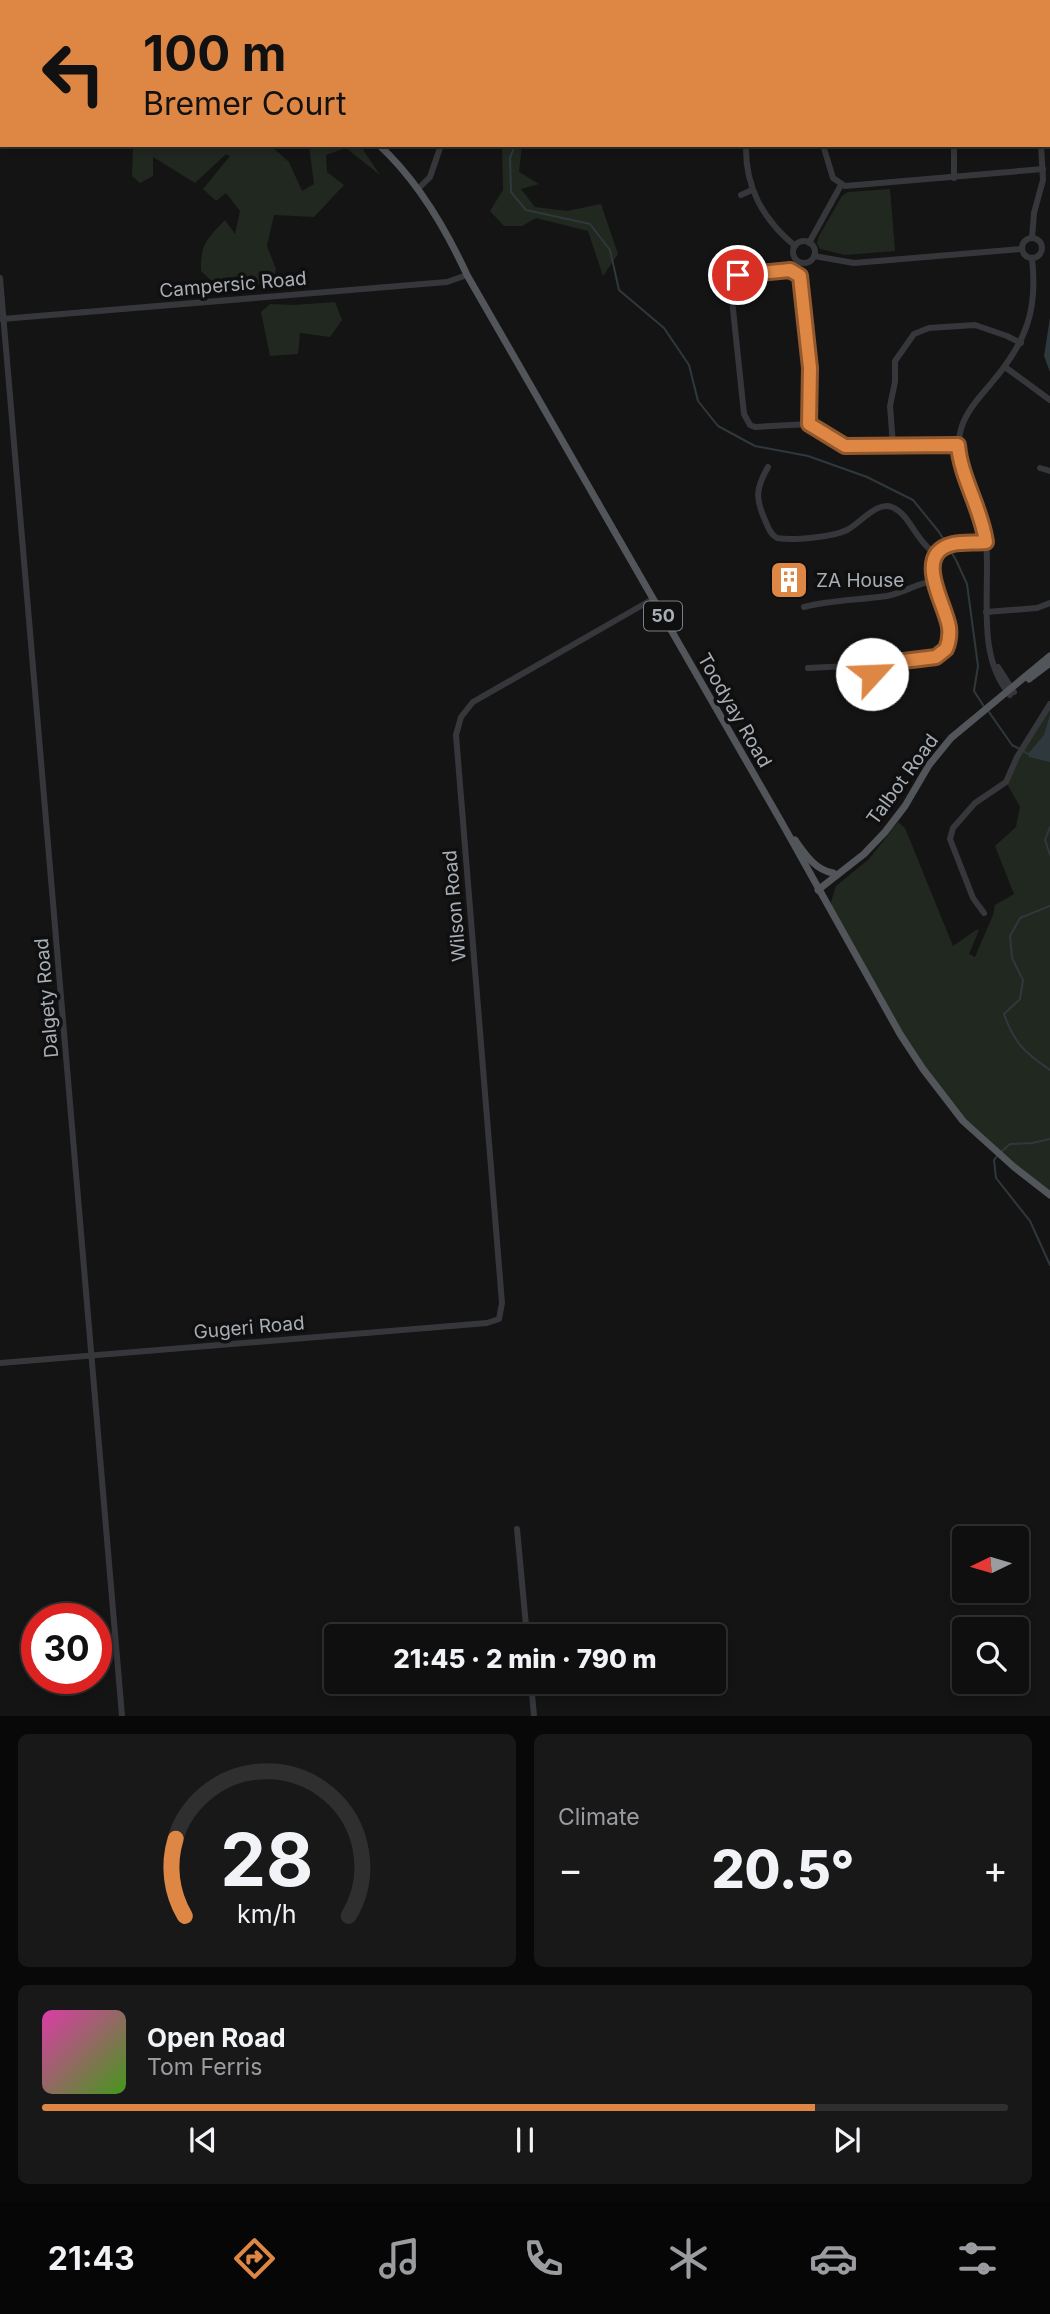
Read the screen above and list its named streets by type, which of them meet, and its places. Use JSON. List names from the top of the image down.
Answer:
{
  "streets": {
    "main road": ["50", "Toodyay Road", "Talbot Road"],
    "street": [
      "Campersic Road",
      "Wilson Road",
      "Dalgety Road",
      "Gugeri Road"
    ]
  },
  "crossings": [
    ["Campersic Road", "Toodyay Road"],
    ["Campersic Road", "Dalgety Road"],
    ["Toodyay Road", "Talbot Road"],
    ["Toodyay Road", "Wilson Road"],
    ["Wilson Road", "Gugeri Road"],
    ["Dalgety Road", "Gugeri Road"]
  ],
  "places": {
    "building": ["ZA House"]
  },
  "north": "left",
  "page": {
    "turn": ["100 m", "Bremer Court"],
    "limit": "30",
    "trip": "21:45 · 2 min · 790 m",
    "tile": "Climate",
    "heat": ["−", "20.5°", "+"],
    "song": ["Open Road", "Tom Ferris"],
    "tabs": "21:43",
    "gauge": ["28", "km/h"]
  }
}
